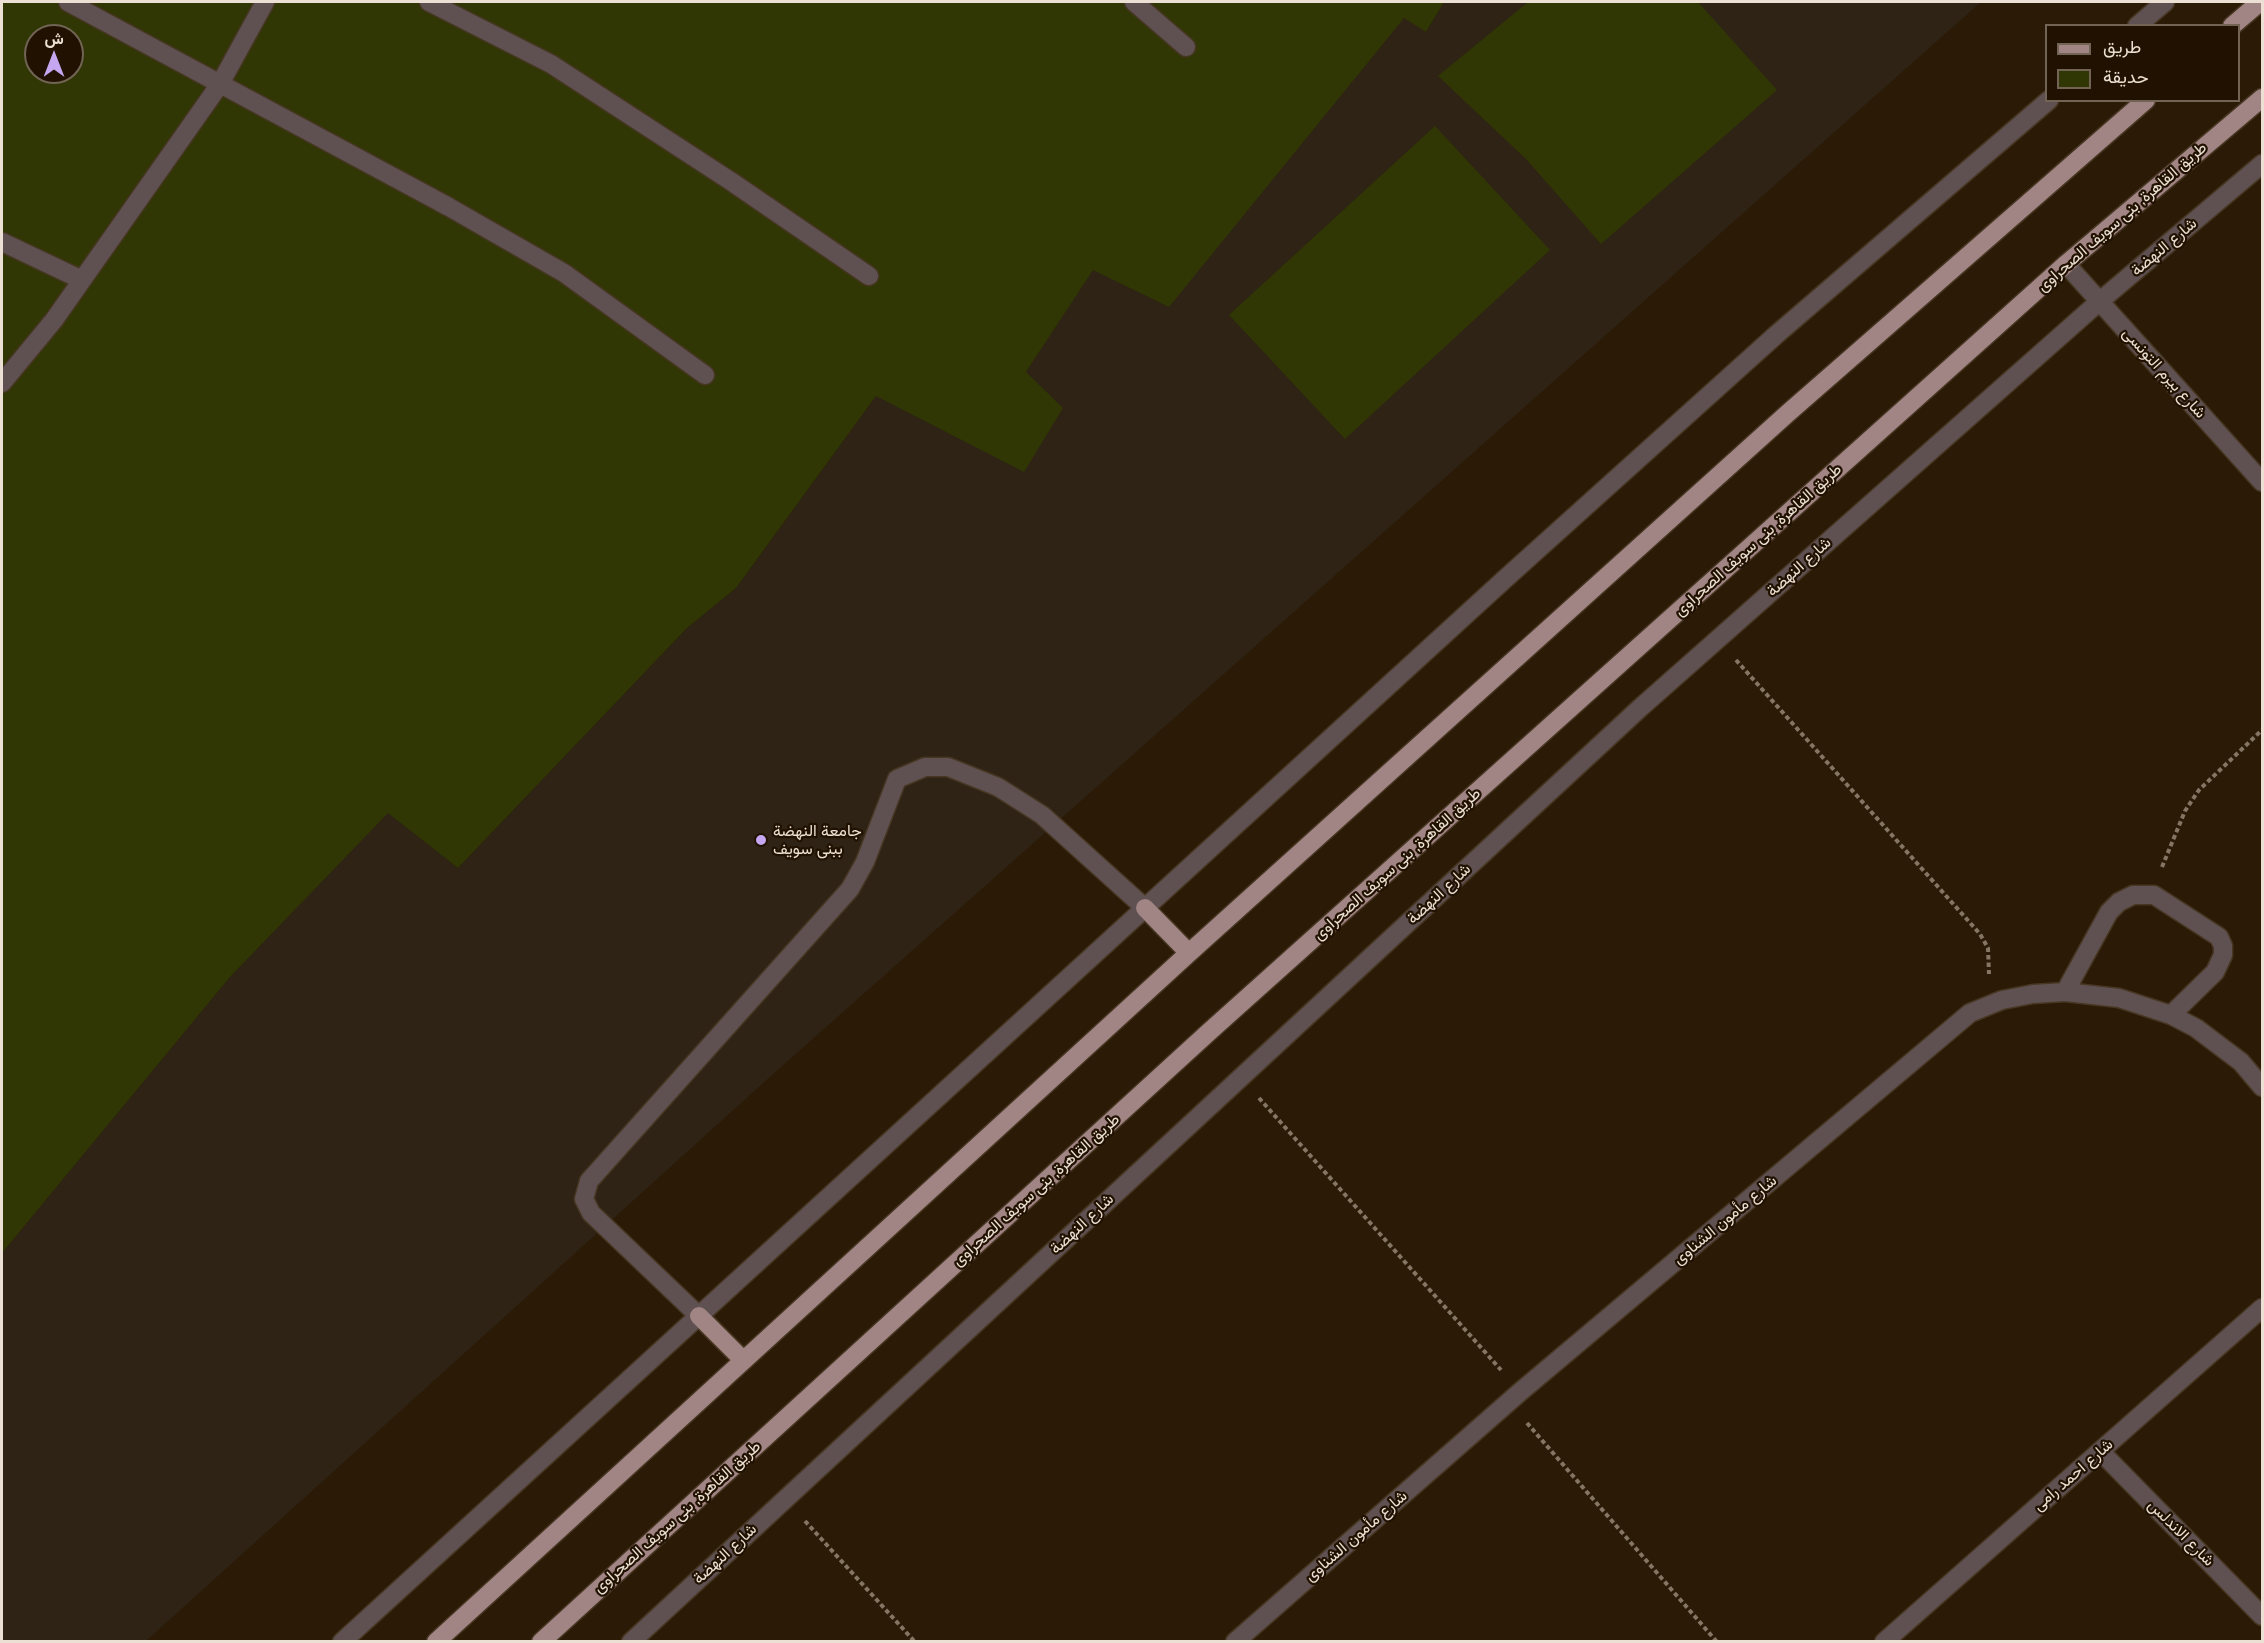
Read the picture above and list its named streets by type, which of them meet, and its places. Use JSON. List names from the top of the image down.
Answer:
{
  "streets": {
    "main road": ["طريق القاهرة, بنى سويف الصحراوى"],
    "street": [
      "شارع النهضة",
      "شارع بيرم التونسى",
      "شارع مأمون الشناوى",
      "شارع احمد رامى",
      "شارع الاندلس"
    ]
  },
  "crossings": [
    ["طريق القاهرة, بنى سويف الصحراوى", "شارع بيرم التونسى"],
    ["شارع النهضة", "شارع بيرم التونسى"],
    ["شارع احمد رامى", "شارع الاندلس"]
  ],
  "places": ["جامعة النهضة ببنى سويف"],
  "legend": ["طريق", "حديقة"],
  "north": "top"
}
